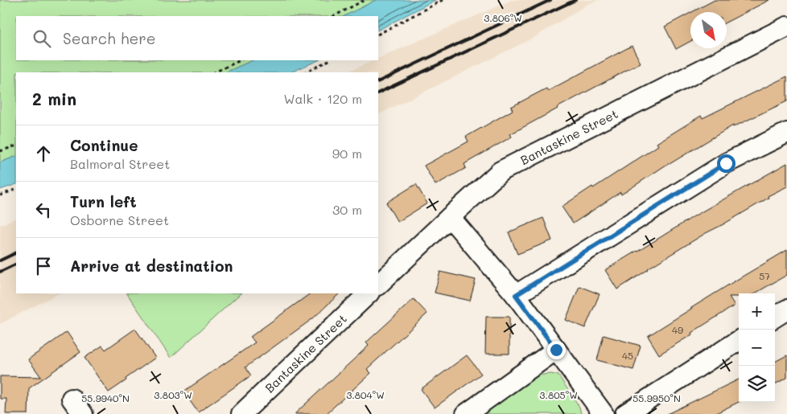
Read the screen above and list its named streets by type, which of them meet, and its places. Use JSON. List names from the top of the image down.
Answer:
{
  "streets": {
    "street": ["Bantaskine Street"]
  },
  "house_numbers": ["57", "49", "45"],
  "north": "bottom right",
  "page": {
    "search": "Search here",
    "heading": ["2 min", "Walk · 120 m"],
    "list": [
      ["Continue", "Balmoral Street", "90 m"],
      ["Turn left", "Osborne Street", "30 m"],
      "Arrive at destination"
    ],
    "map_buttons": ["+", "−"]
  },
  "coordinates": [
    "3.806°W",
    "3.803°W",
    "3.804°W",
    "3.805°W",
    "55.9940°N",
    "55.9950°N"
  ]
}
